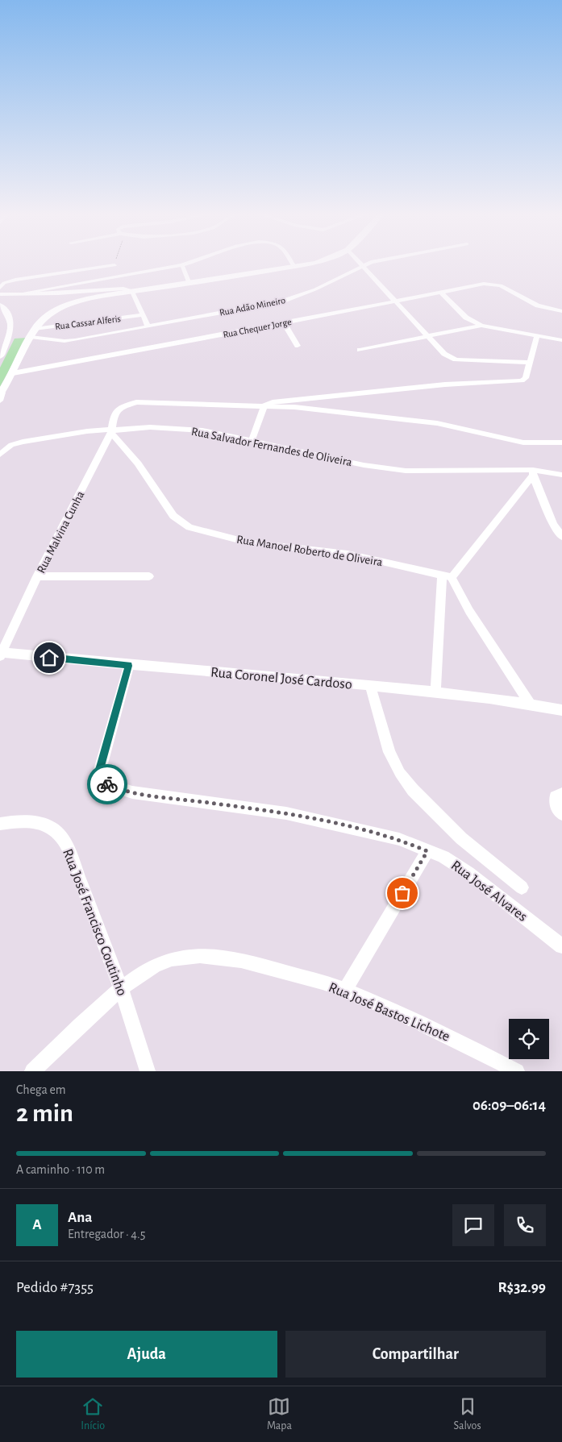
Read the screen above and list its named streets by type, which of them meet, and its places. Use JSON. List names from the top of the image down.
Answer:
{
  "streets": {
    "street": [
      "Rua Adão Mineiro",
      "Rua Cassar Alferis",
      "Rua Chequer Jorge",
      "Rua Salvador Fernandes de Oliveira",
      "Rua Malvina Cunha",
      "Rua Manoel Roberto de Oliveira",
      "Rua Coronel José Cardoso",
      "Rua José Alvares",
      "Rua José Francisco Coutinho",
      "Rua José Bastos Lichote"
    ]
  },
  "crossings": [
    ["Rua Salvador Fernandes de Oliveira", "Rua Malvina Cunha"],
    ["Rua Salvador Fernandes de Oliveira", "Rua Manoel Roberto de Oliveira"],
    ["Rua Malvina Cunha", "Rua Manoel Roberto de Oliveira"],
    ["Rua Malvina Cunha", "Rua Coronel José Cardoso"],
    ["Rua Coronel José Cardoso", "Rua José Alvares"],
    ["Rua José Francisco Coutinho", "Rua José Bastos Lichote"]
  ],
  "page": {
    "heading": ["2 min", "Chega em", "06:09–06:14"],
    "panel": [
      "Ana",
      "Entregador · 4.5",
      "Pedido #7355",
      "R$32.99"
    ],
    "bar": "A caminho · 110 m",
    "round": "A",
    "buttons": ["Ajuda", "Compartilhar"],
    "tabs": ["Início", "Mapa", "Salvos"]
  }
}
